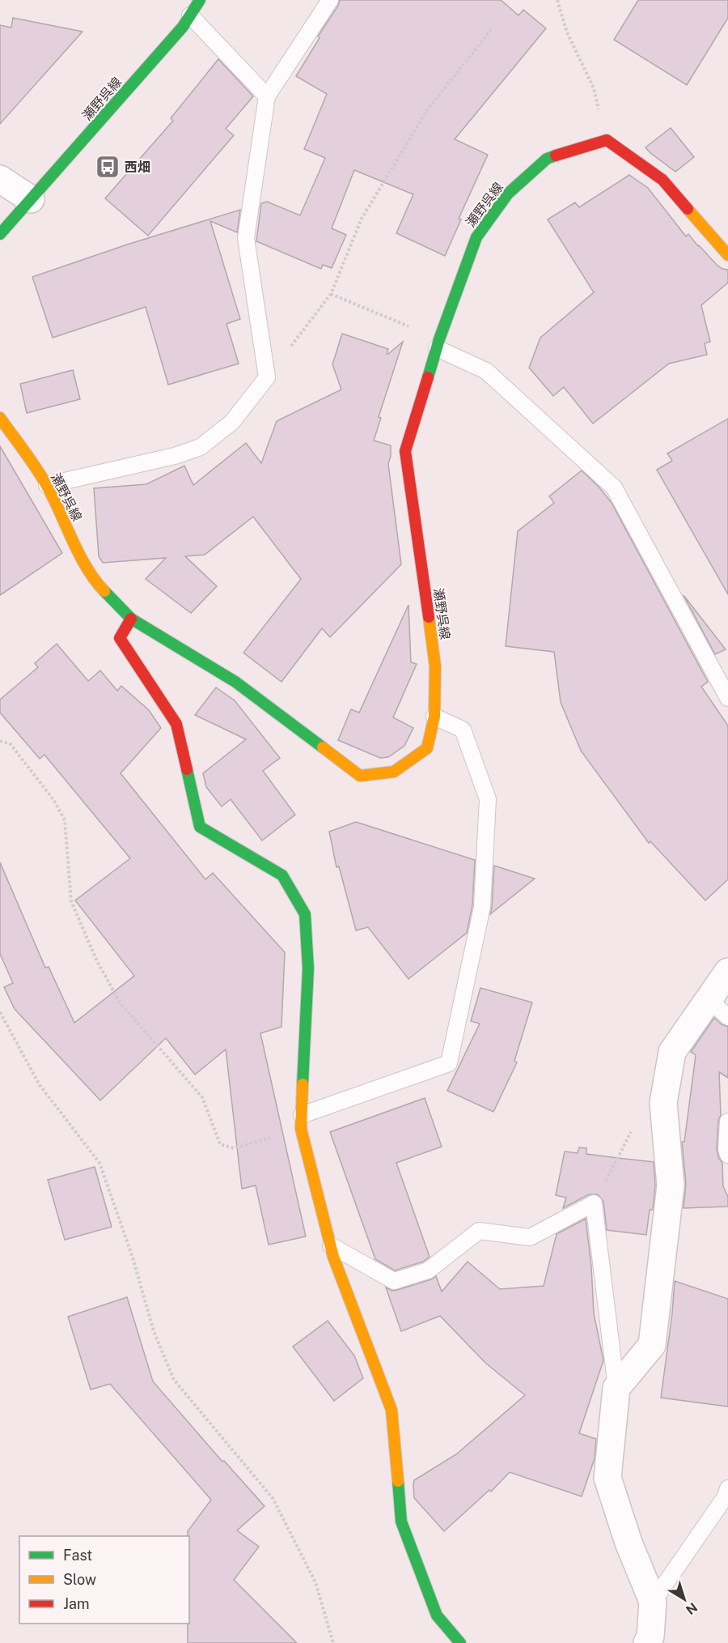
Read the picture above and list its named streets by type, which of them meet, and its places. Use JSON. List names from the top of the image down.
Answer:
{
  "streets": {
    "main road": ["瀬野呉線"]
  },
  "places": {
    "bus stop": ["西畑"]
  },
  "legend": ["Fast", "Slow", "Jam"],
  "north": "bottom right"
}
